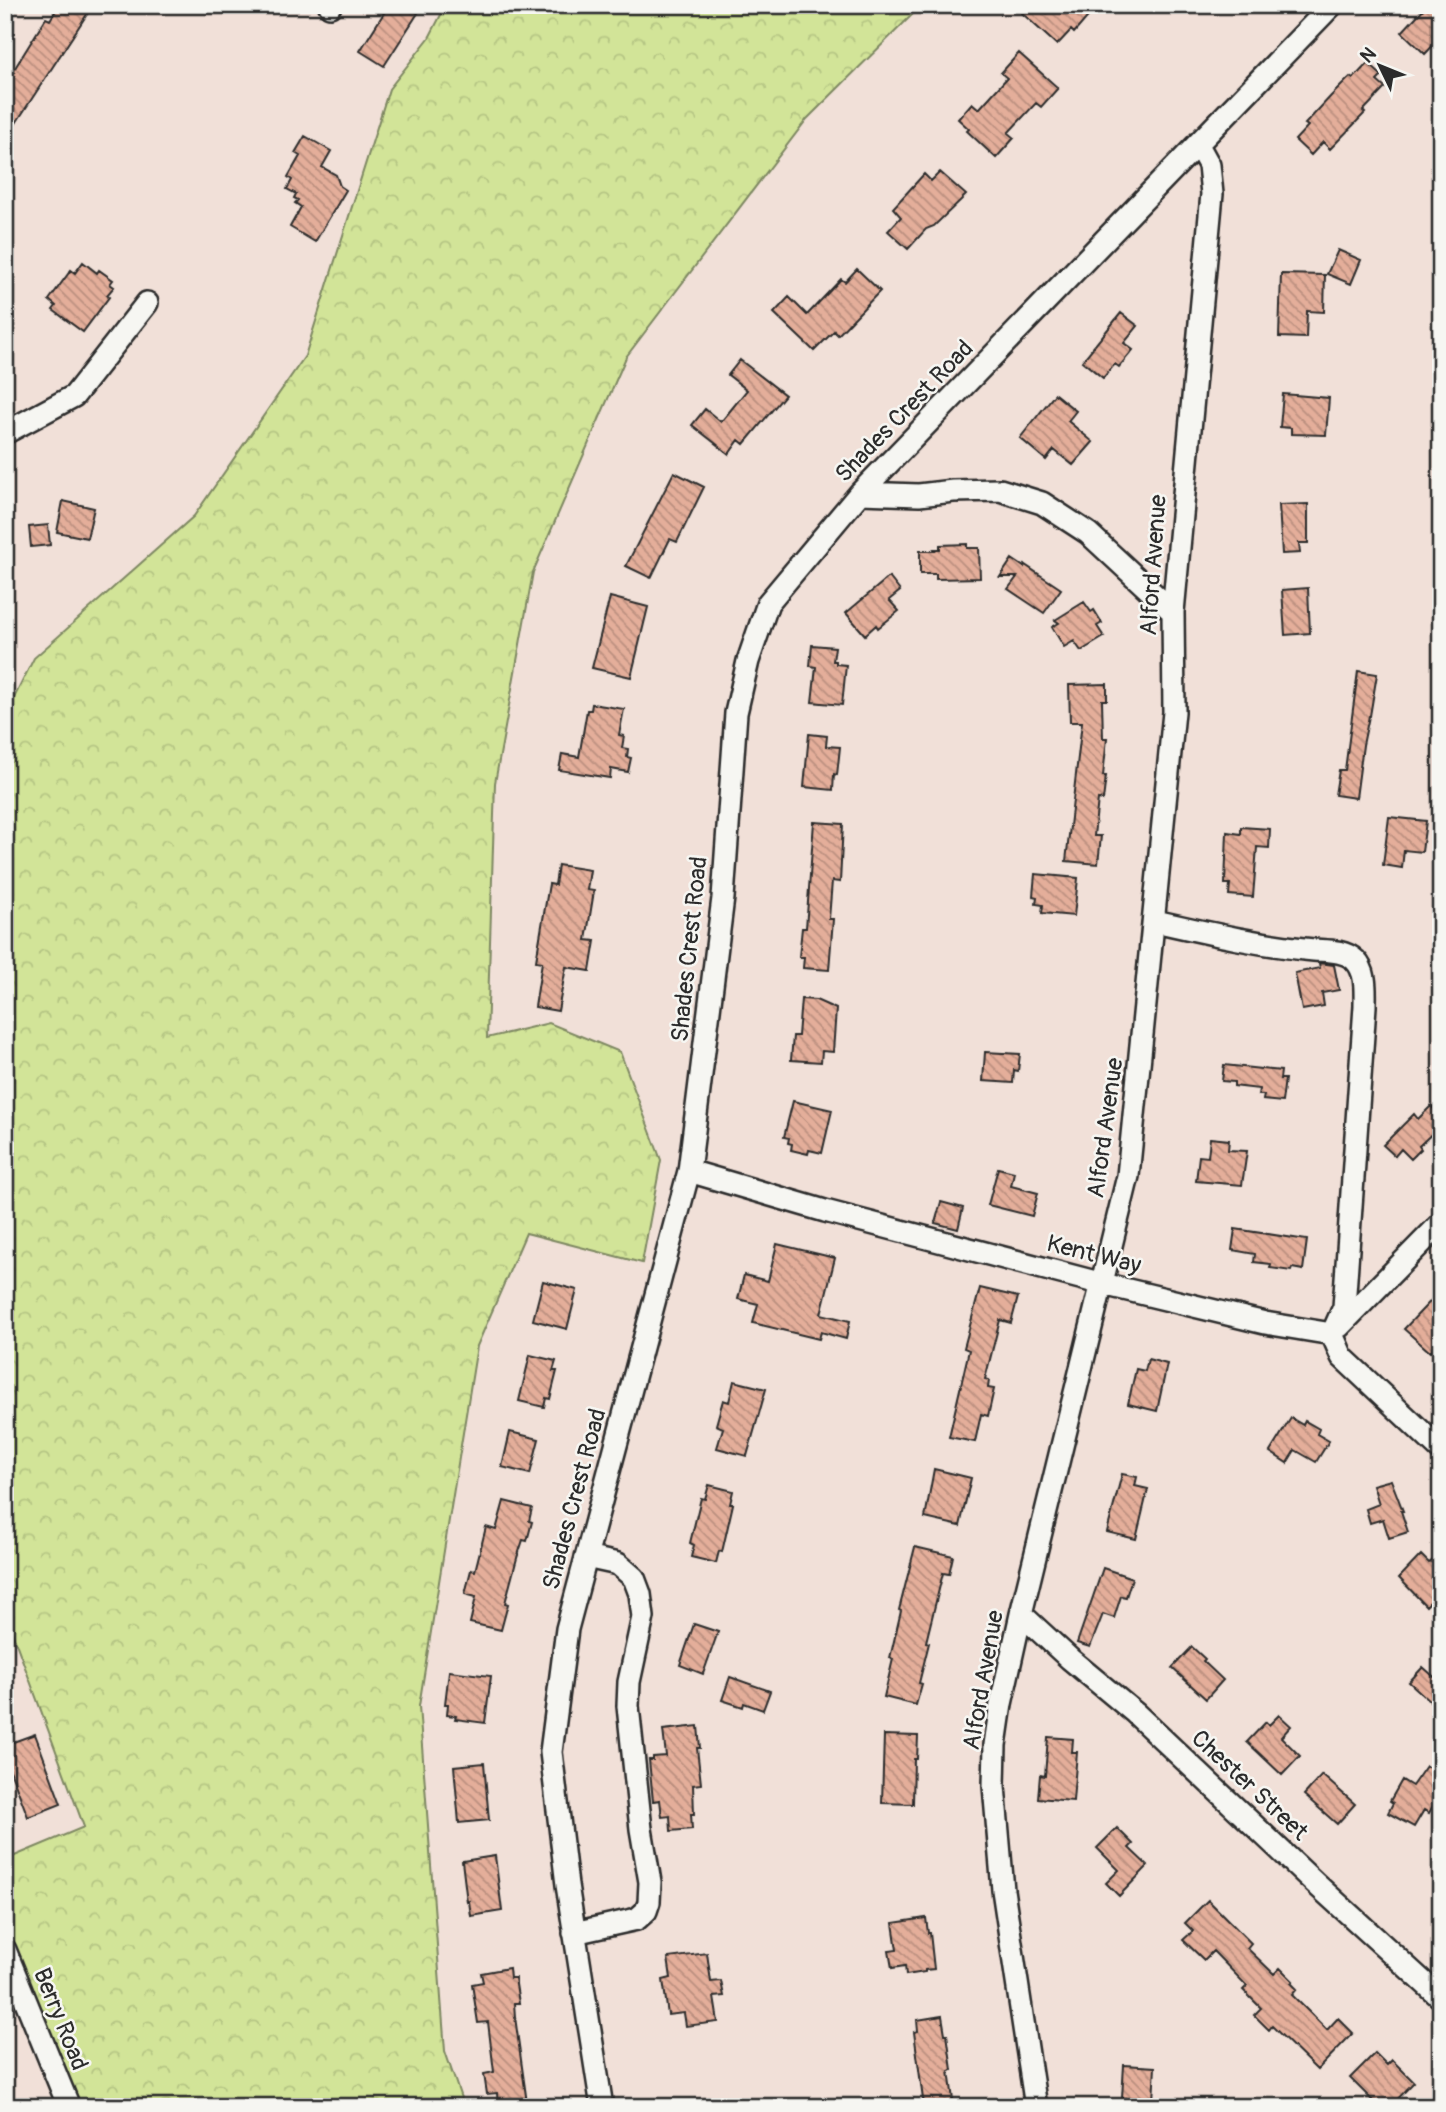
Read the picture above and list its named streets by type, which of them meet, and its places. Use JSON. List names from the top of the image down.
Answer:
{
  "streets": {
    "street": [
      "Shades Crest Road",
      "Alford Avenue",
      "Kent Way",
      "Chester Street",
      "Berry Road"
    ]
  },
  "crossings": [
    ["Shades Crest Road", "Alford Avenue"],
    ["Shades Crest Road", "Kent Way"],
    ["Alford Avenue", "Kent Way"],
    ["Alford Avenue", "Chester Street"]
  ],
  "north": "top left"
}
